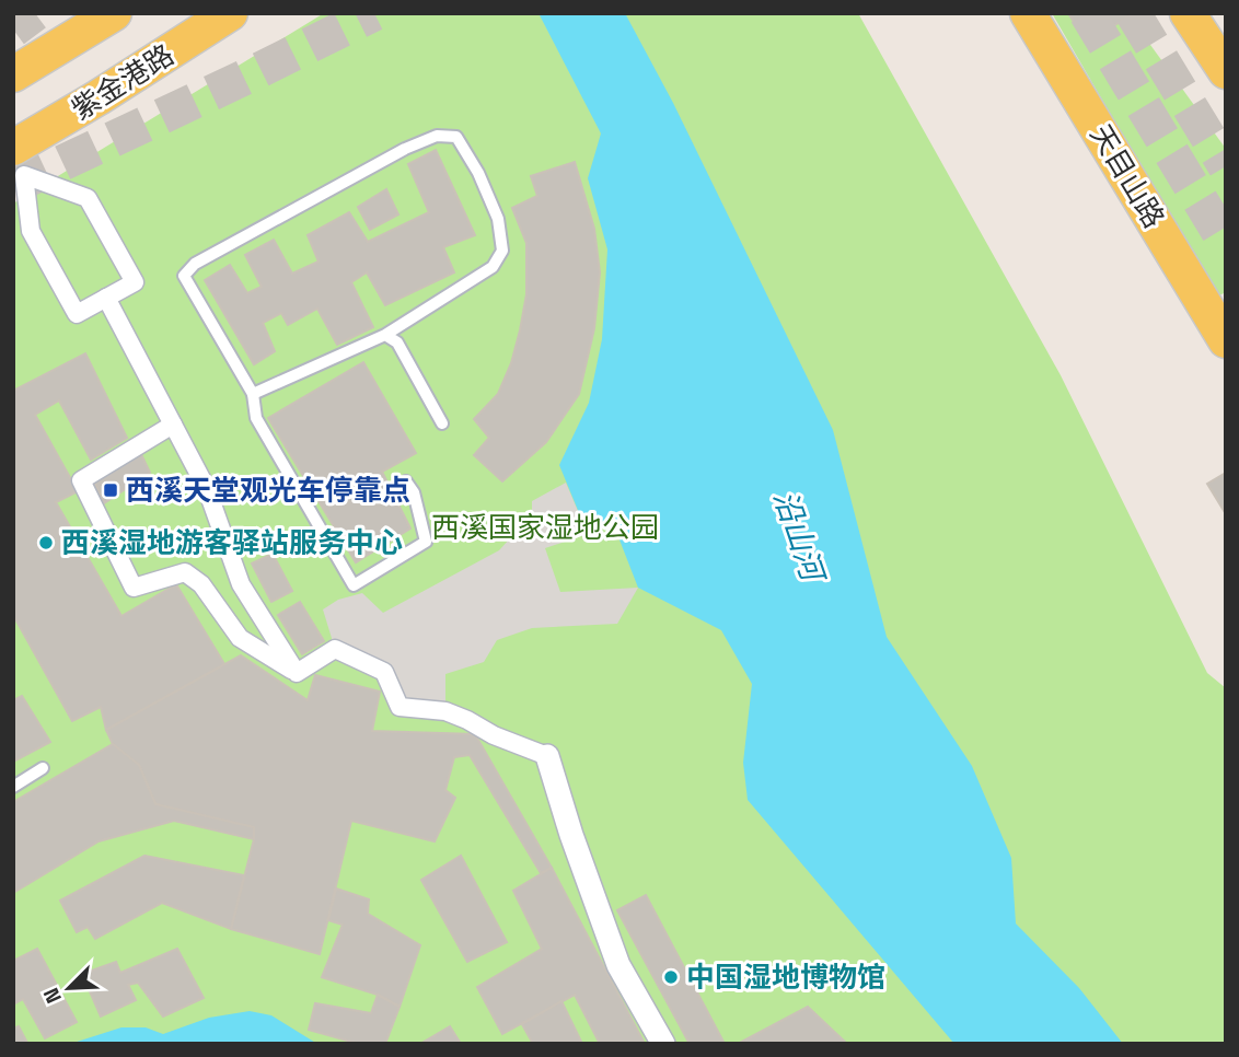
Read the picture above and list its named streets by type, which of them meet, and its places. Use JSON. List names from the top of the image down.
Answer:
{
  "streets": {
    "main road": ["紫金港路", "天目山路"]
  },
  "water": ["沿山河"],
  "parks": ["西溪国家湿地公园"],
  "places": {
    "transit": ["西溪天堂观光车停靠点"],
    "other": ["西溪湿地游客驿站服务中心", "中国湿地博物馆"]
  },
  "north": "bottom left"
}
